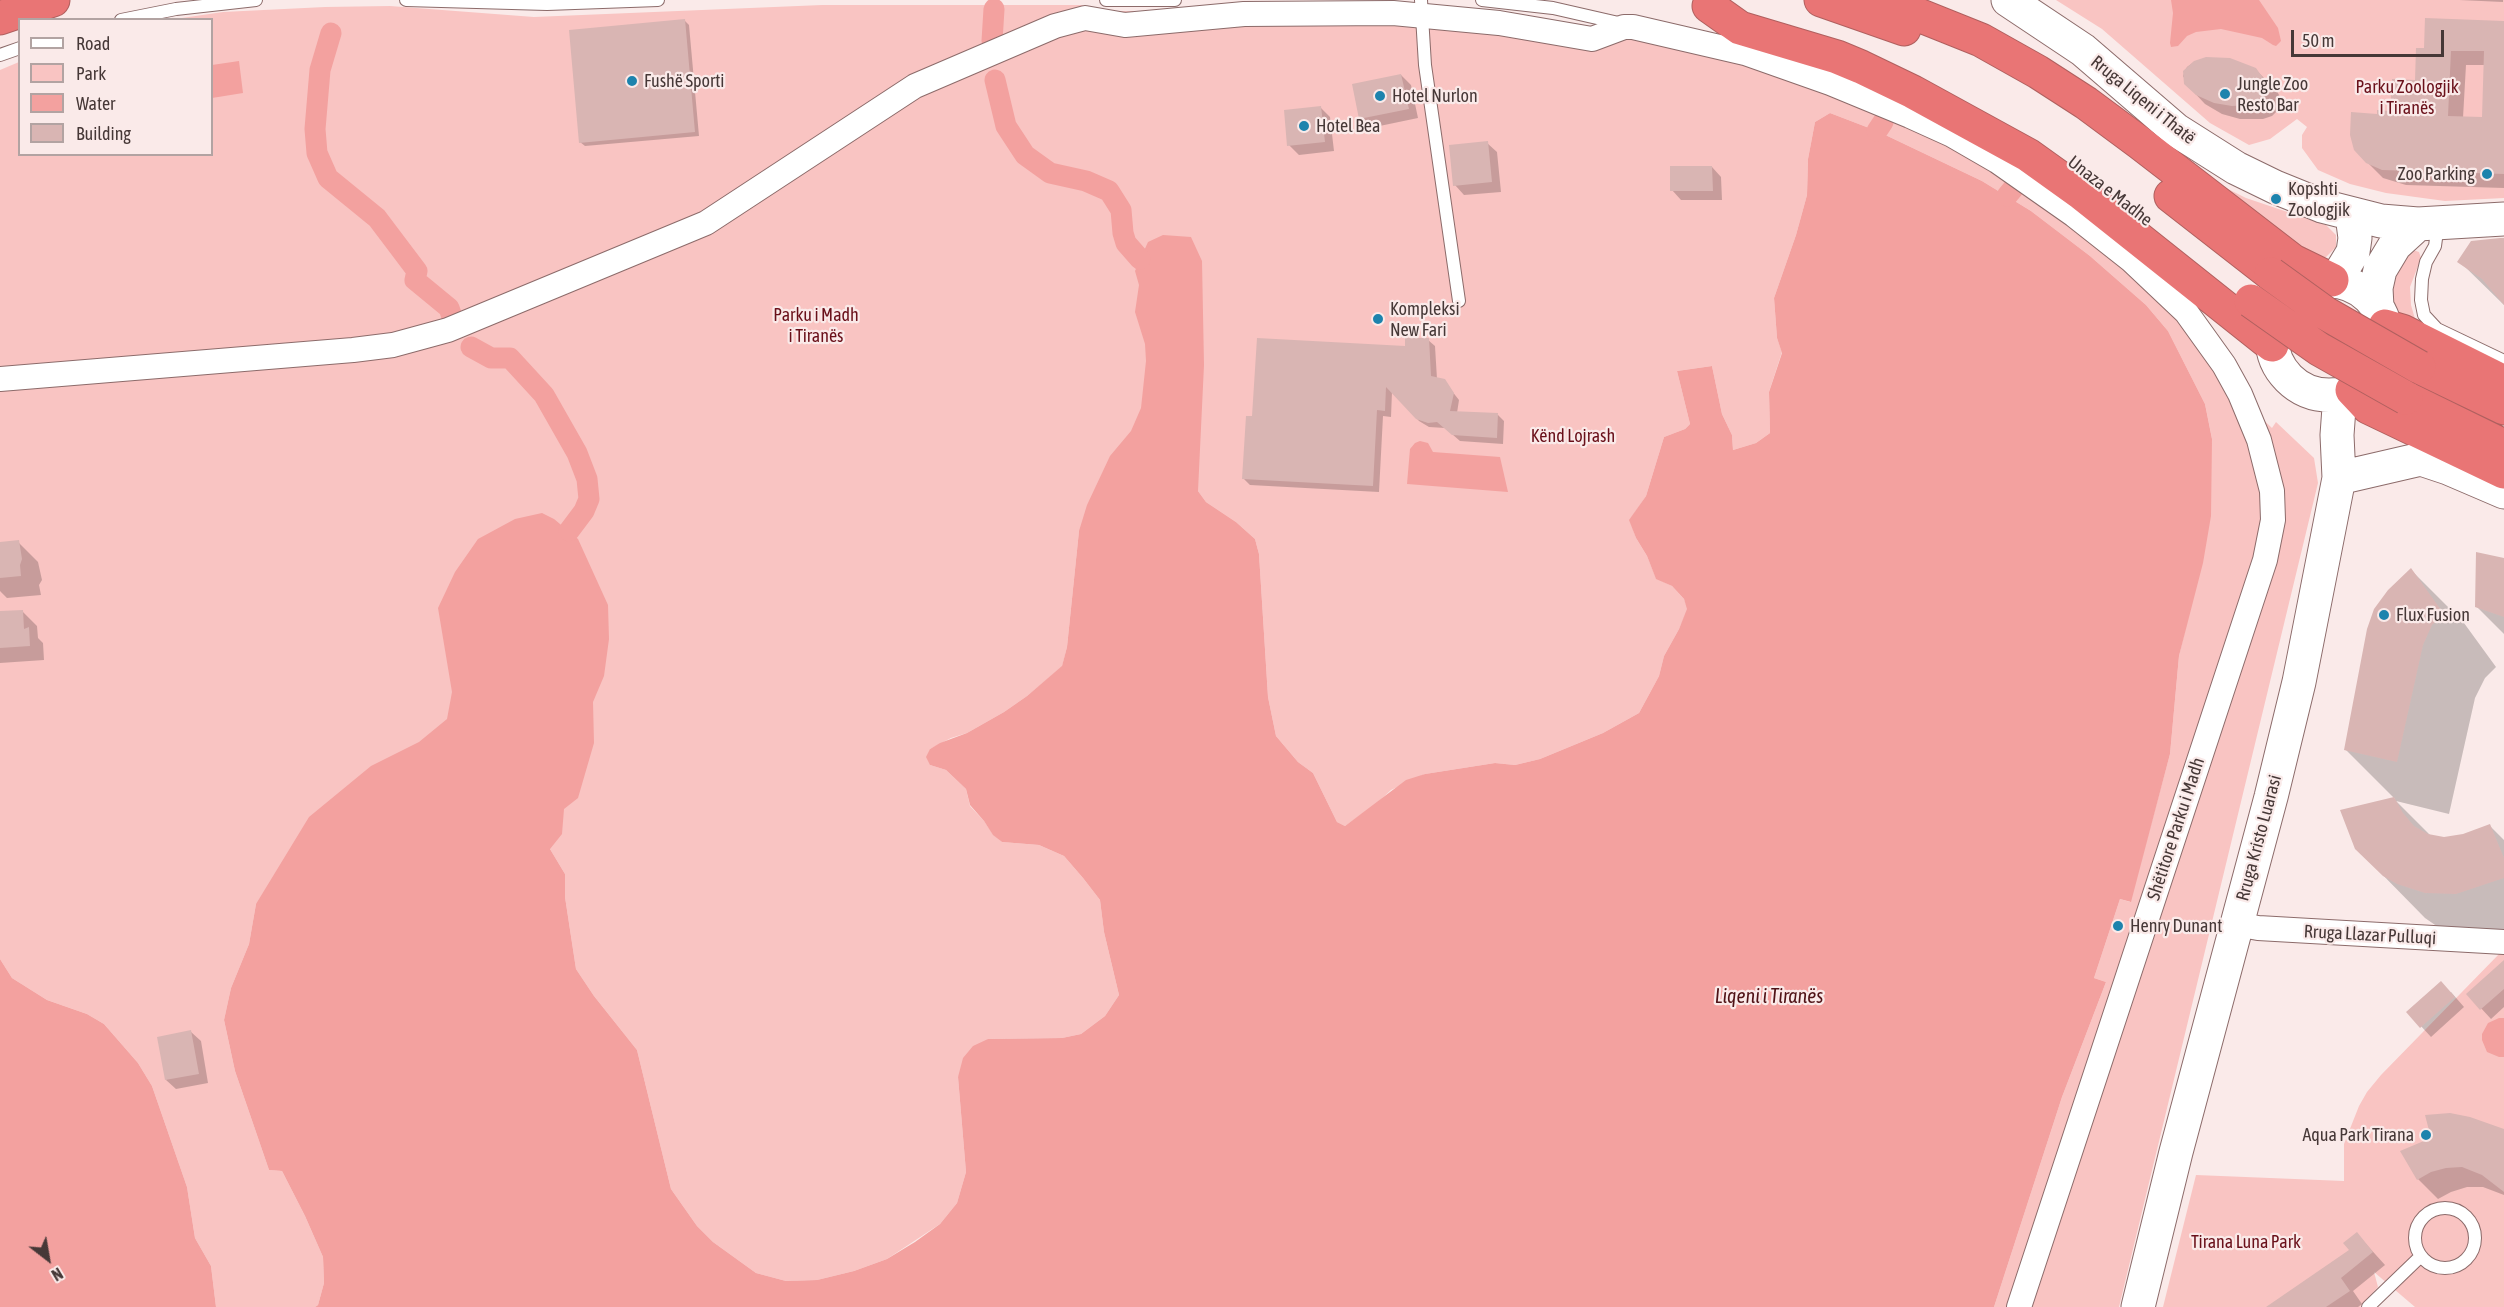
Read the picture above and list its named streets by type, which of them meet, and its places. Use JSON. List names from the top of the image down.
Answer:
{
  "streets": {
    "highway": ["Unaza e Madhe"],
    "main road": ["Rruga Liqeni i Thatë", "Rruga Kristo Luarasi"],
    "street": ["Shëtitore Parku i Madh", "Rruga Llazar Pulluqi"]
  },
  "crossings": [
    ["Rruga Kristo Luarasi", "Rruga Llazar Pulluqi"]
  ],
  "water": ["Liqeni i Tiranës"],
  "parks": [
    "Parku Zoologjik i Tiranës",
    "Parku i Madh i Tiranës",
    "Kënd Lojrash",
    "Tirana Luna Park"
  ],
  "places": [
    "Fushë Sporti",
    "Jungle Zoo Resto Bar",
    "Hotel Nurlon",
    "Hotel Bea",
    "Zoo Parking",
    "Kopshti Zoologjik",
    "Kompleksi New Fari",
    "Flux Fusion",
    "Henry Dunant",
    "Aqua Park Tirana"
  ],
  "legend": [
    "Road",
    "Park",
    "Water",
    "Building"
  ],
  "scale_bar": "50 m",
  "north": "bottom right"
}
